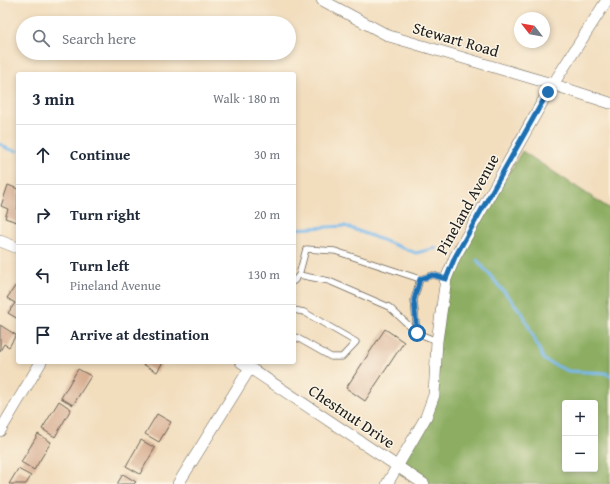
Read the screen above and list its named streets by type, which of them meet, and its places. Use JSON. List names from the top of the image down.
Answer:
{
  "streets": {
    "street": ["Stewart Road", "Pineland Avenue", "Chestnut Drive"]
  },
  "crossings": [
    ["Stewart Road", "Pineland Avenue"],
    ["Pineland Avenue", "Chestnut Drive"]
  ],
  "north": "top left",
  "page": {
    "search": "Search here",
    "heading": ["3 min", "Walk · 180 m"],
    "list": [
      ["Continue", "30 m"],
      ["Turn right", "20 m"],
      ["Turn left", "Pineland Avenue", "130 m"],
      "Arrive at destination"
    ],
    "map_buttons": ["+", "−"]
  }
}
